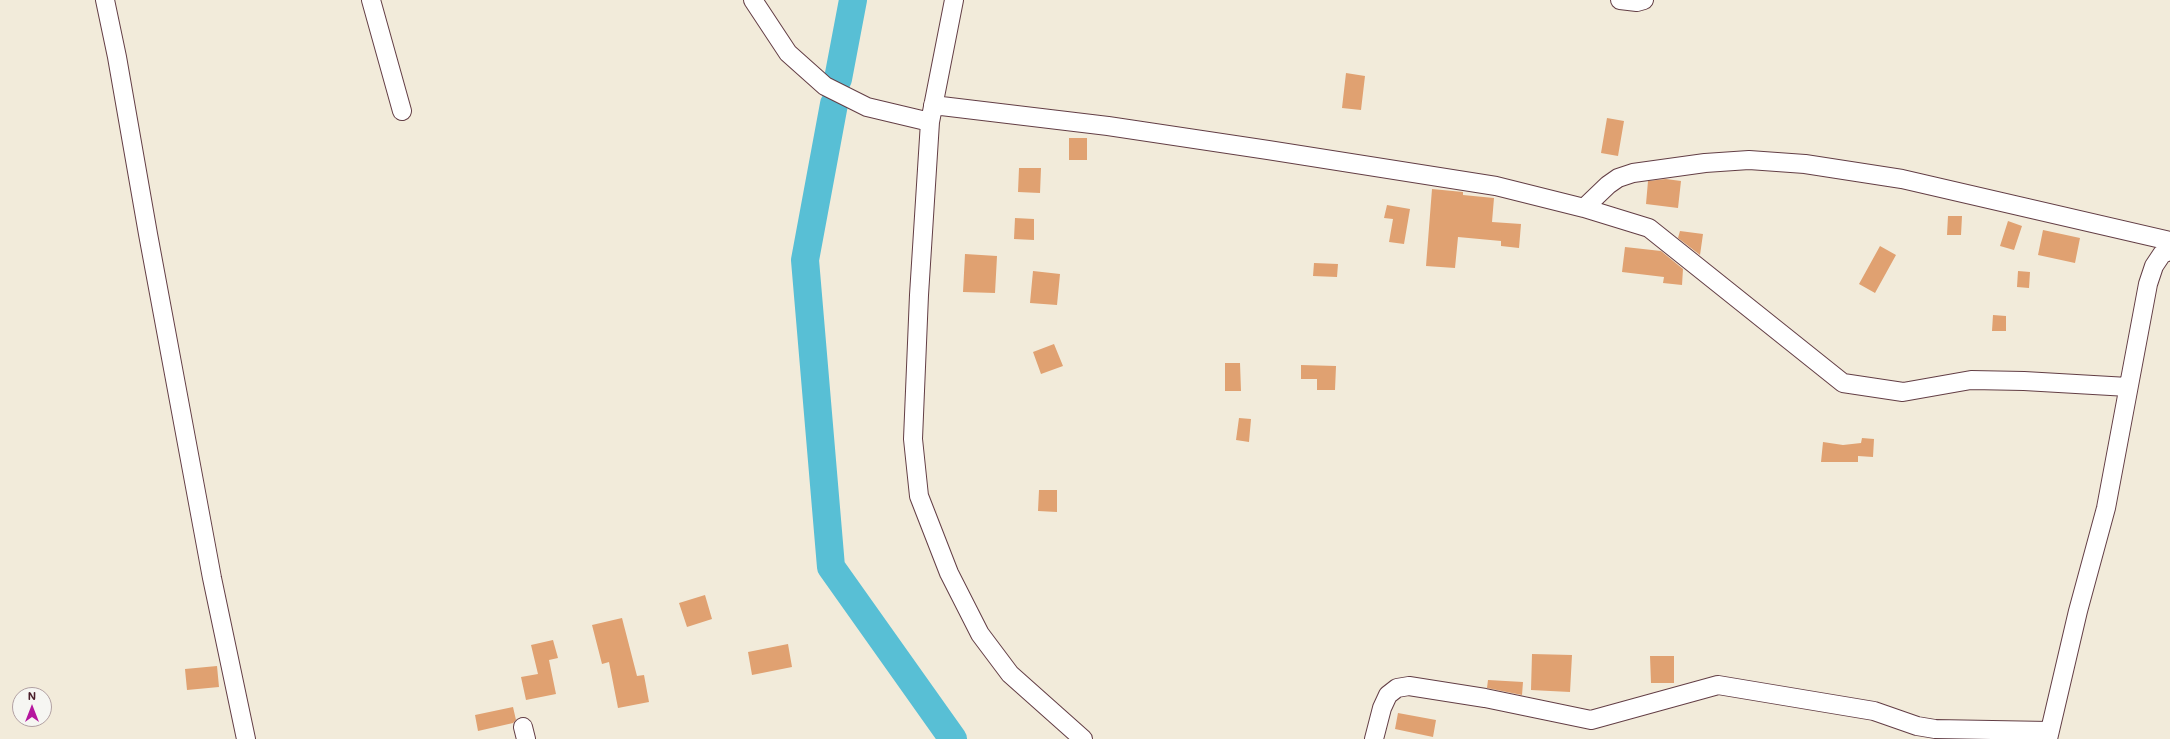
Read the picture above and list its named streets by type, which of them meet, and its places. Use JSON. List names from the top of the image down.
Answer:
{
  "north": "top"
}
